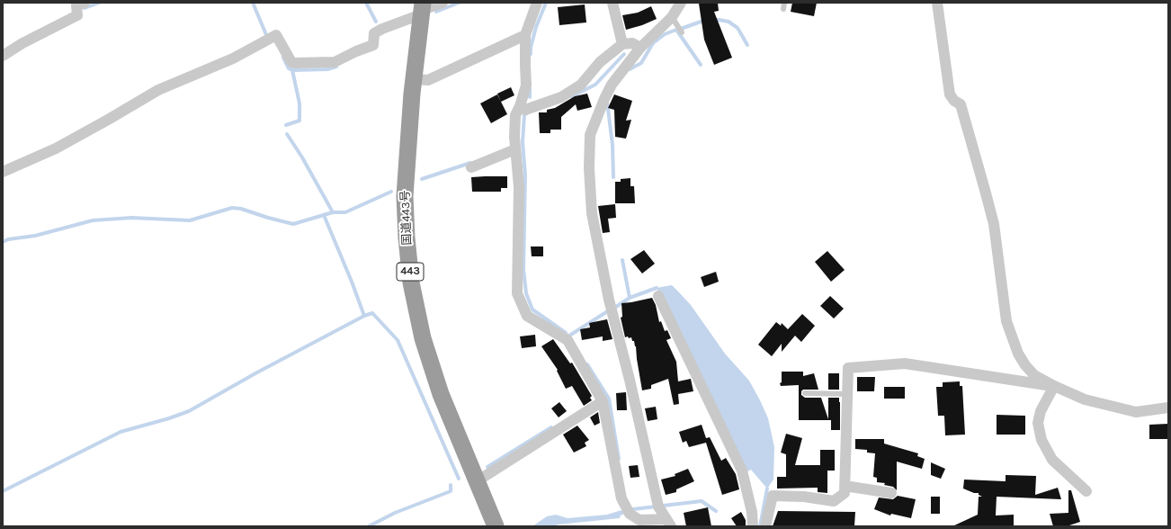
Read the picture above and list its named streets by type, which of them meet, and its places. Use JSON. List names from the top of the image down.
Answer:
{
  "streets": {
    "highway": ["国道443号", "443"]
  }
}
